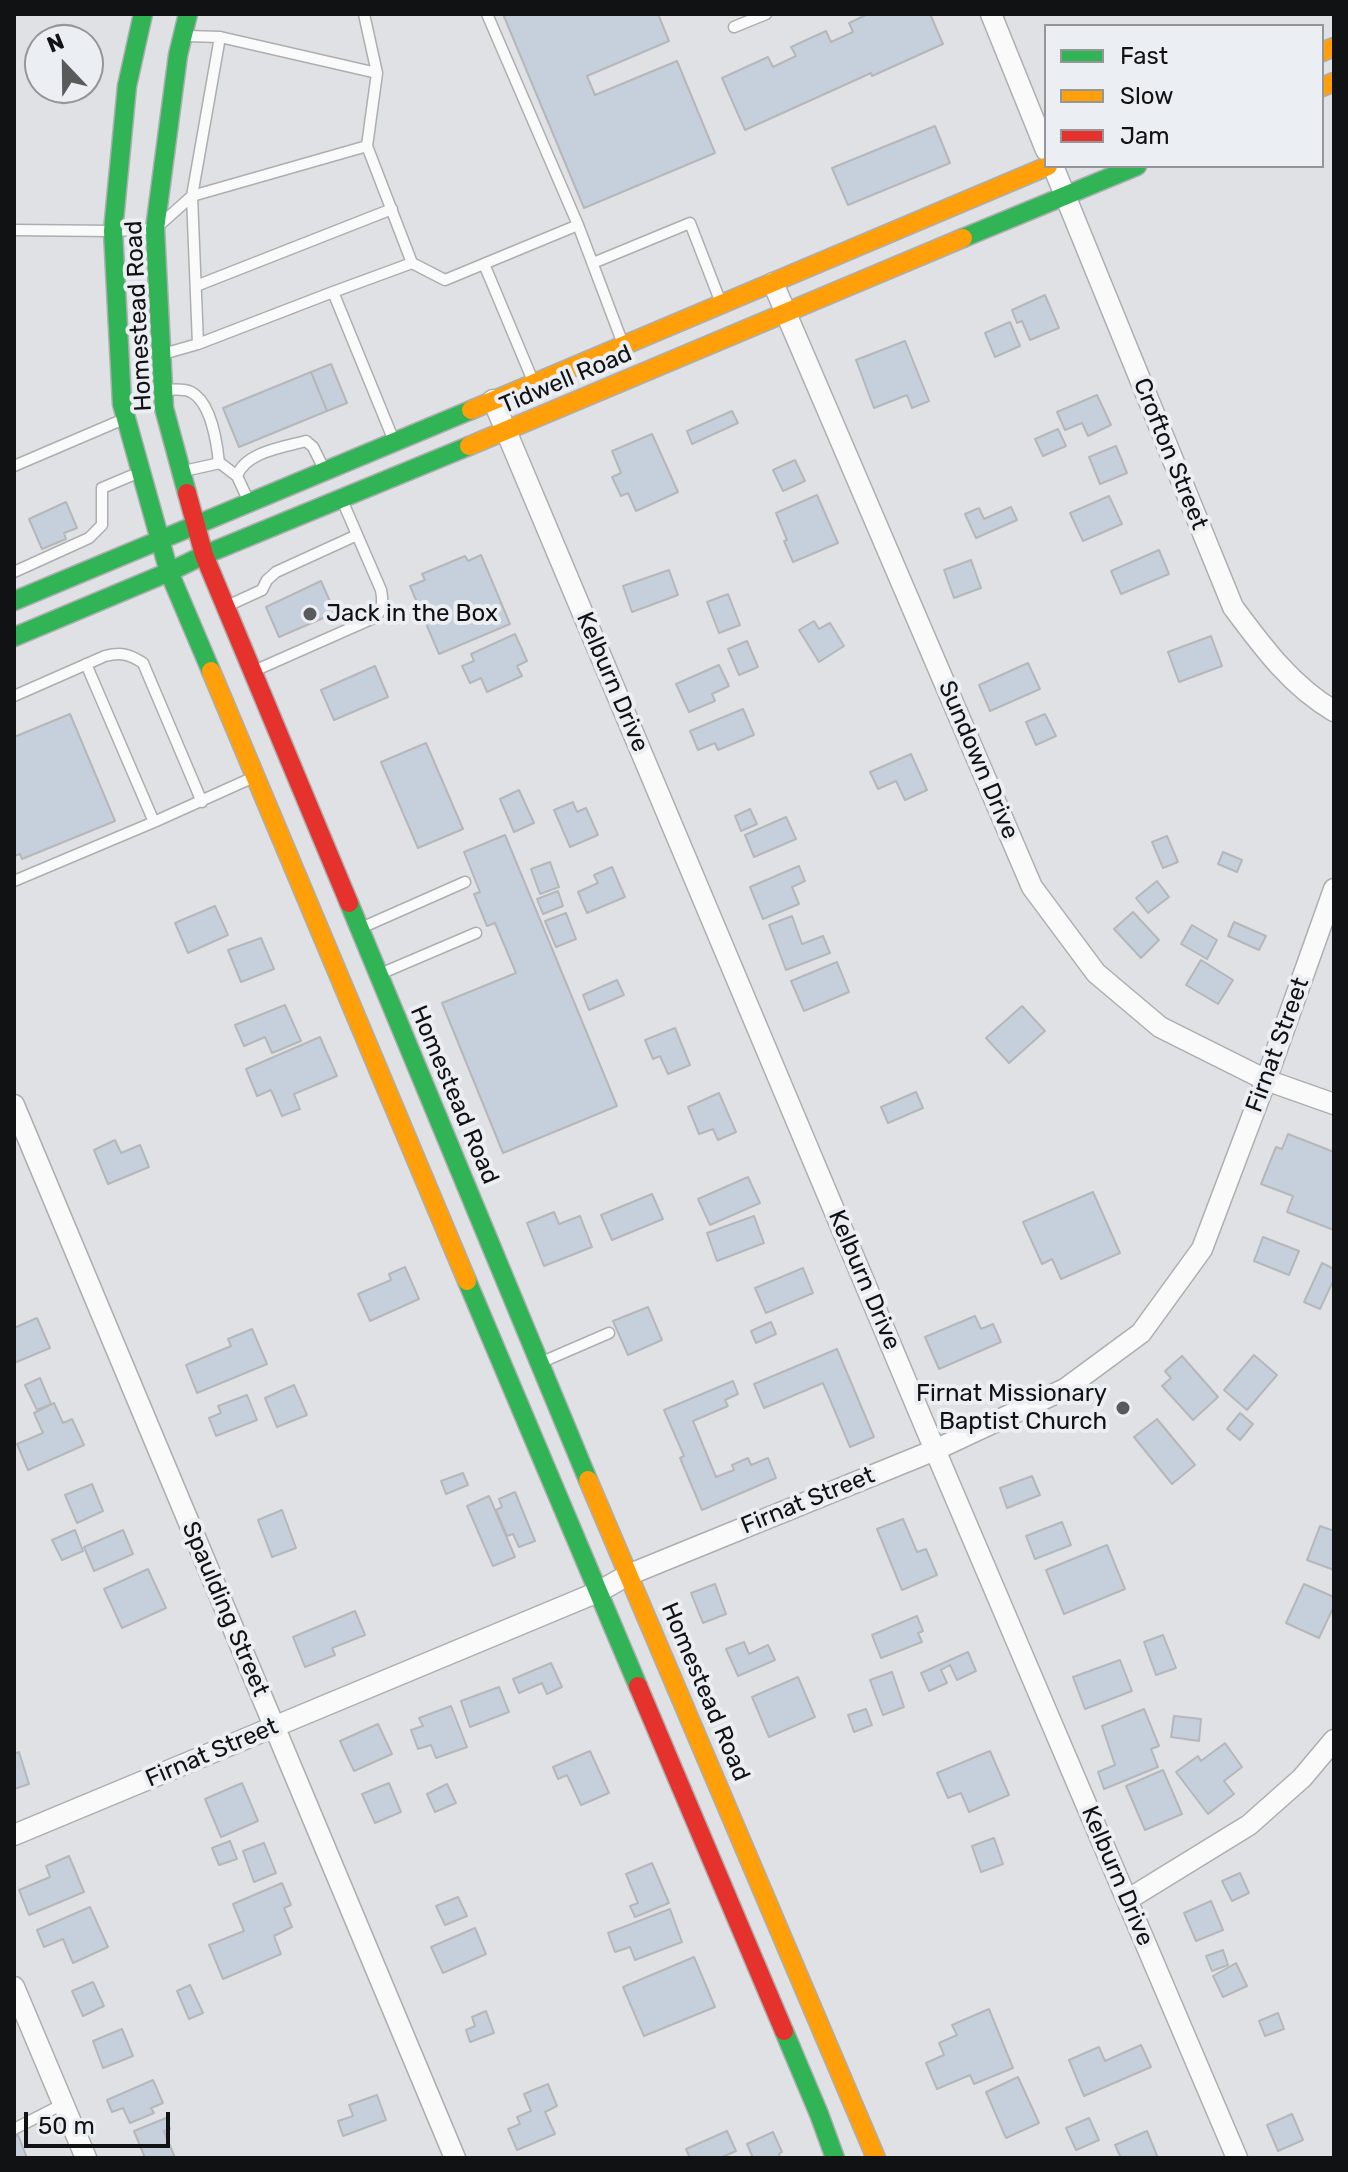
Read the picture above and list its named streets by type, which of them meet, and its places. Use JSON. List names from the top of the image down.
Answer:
{
  "streets": {
    "main road": ["Homestead Road", "Tidwell Road"],
    "street": [
      "Crofton Street",
      "Kelburn Drive",
      "Sundown Drive",
      "Firnat Street",
      "Spaulding Street"
    ]
  },
  "crossings": [
    ["Homestead Road", "Tidwell Road"],
    ["Homestead Road", "Firnat Street"],
    ["Tidwell Road", "Crofton Street"],
    ["Tidwell Road", "Kelburn Drive"],
    ["Tidwell Road", "Sundown Drive"],
    ["Kelburn Drive", "Firnat Street"],
    ["Sundown Drive", "Firnat Street"],
    ["Firnat Street", "Spaulding Street"]
  ],
  "places": ["Jack in the Box", "Firnat Missionary Baptist Church"],
  "legend": ["Fast", "Slow", "Jam"],
  "scale_bar": "50 m",
  "north": "top"
}
